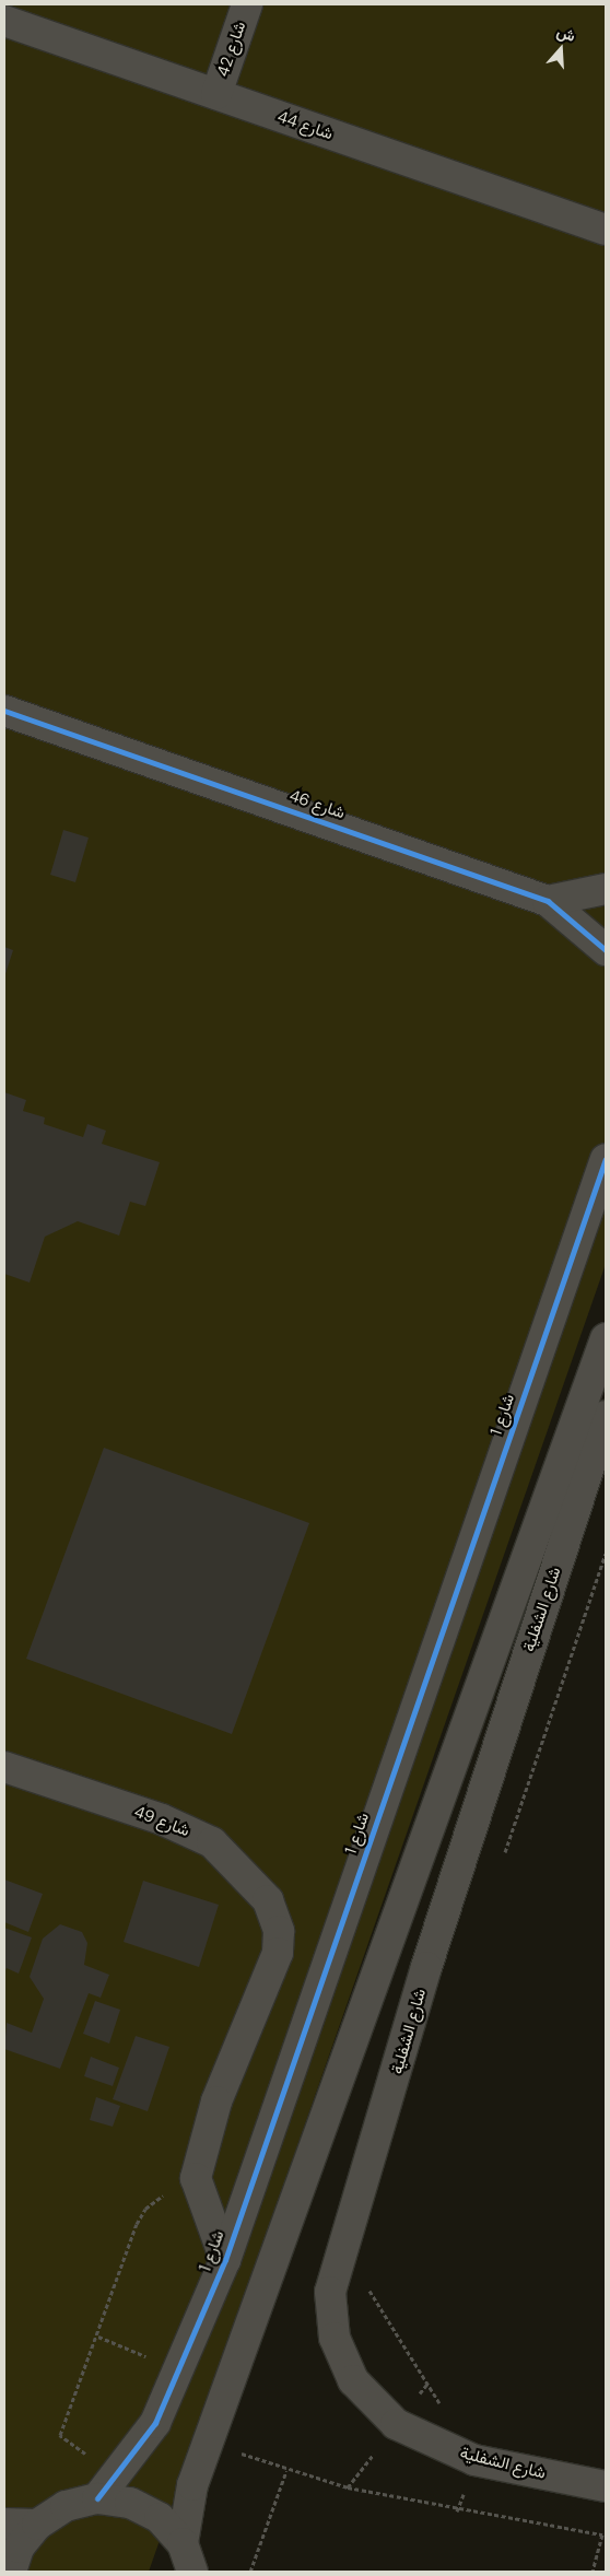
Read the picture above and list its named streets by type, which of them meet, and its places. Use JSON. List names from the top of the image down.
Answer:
{
  "streets": {
    "street": [
      "شارع 42",
      "شارع 44",
      "شارع 46",
      "شارع 1",
      "شارع الشفلية",
      "شارع 49"
    ]
  },
  "crossings": [
    ["شارع 42", "شارع 44"],
    ["شارع 1", "شارع 49"]
  ],
  "north": "top"
}
